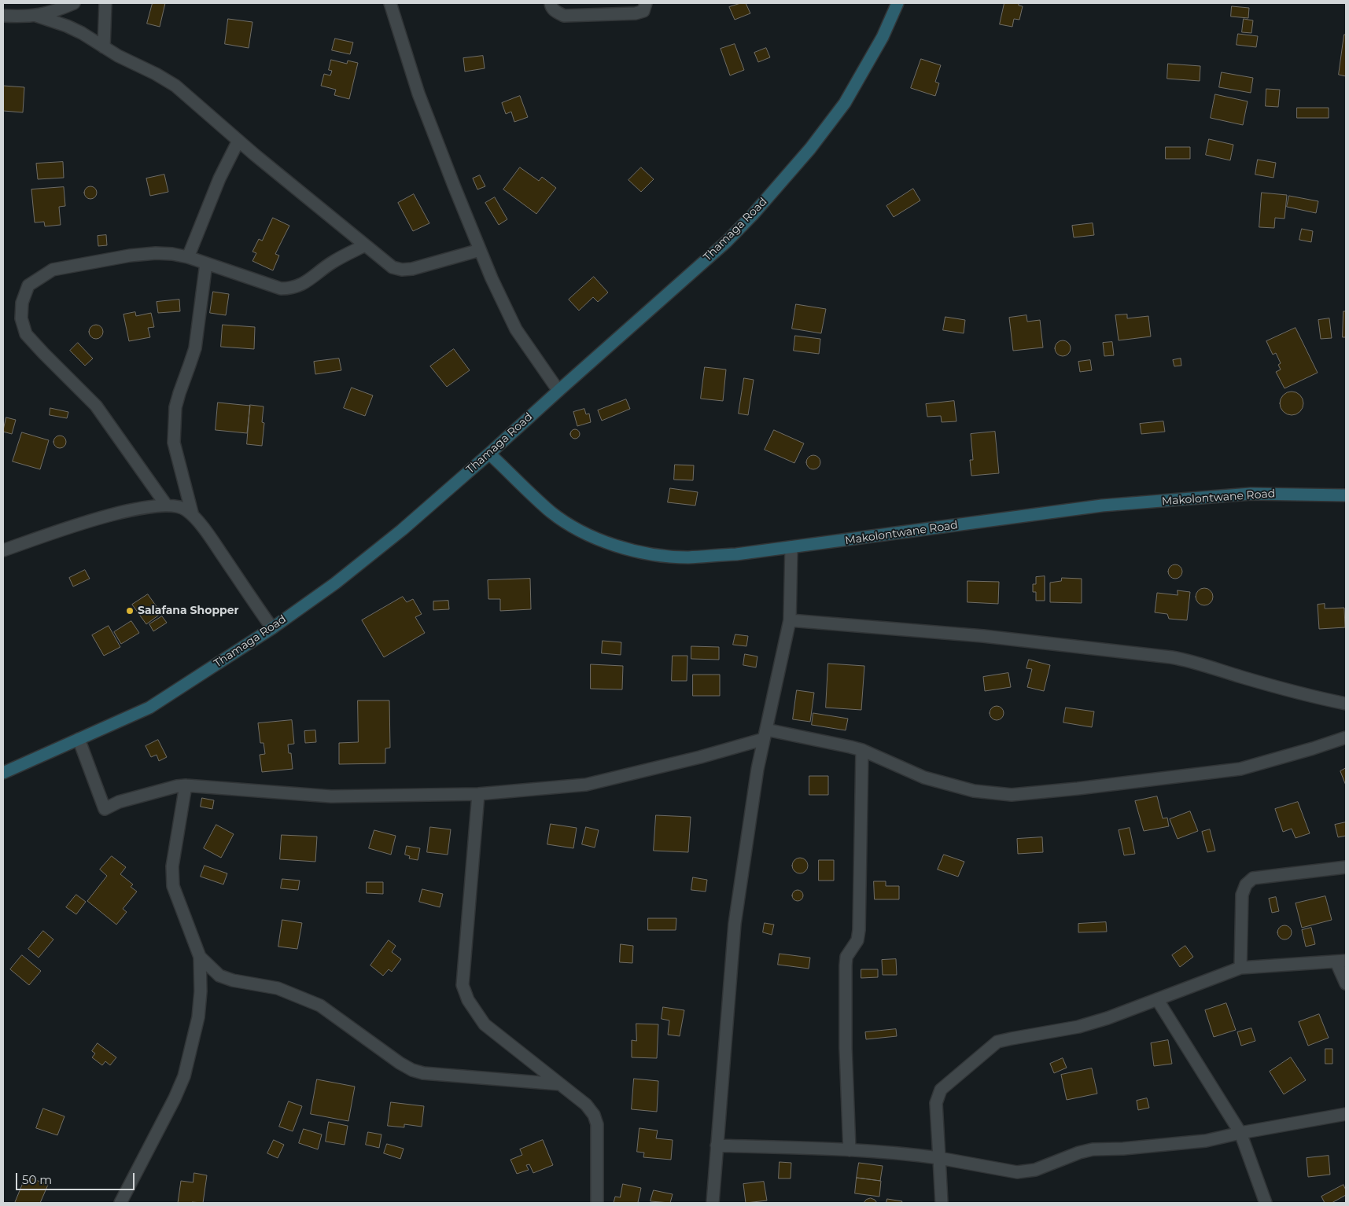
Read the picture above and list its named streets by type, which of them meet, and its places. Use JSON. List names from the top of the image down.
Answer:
{
  "streets": {
    "main road": ["Thamaga Road", "Makolontwane Road"]
  },
  "crossings": [
    ["Thamaga Road", "Makolontwane Road"]
  ],
  "places": ["Salafana Shopper"],
  "scale_bar": "50 m"
}
